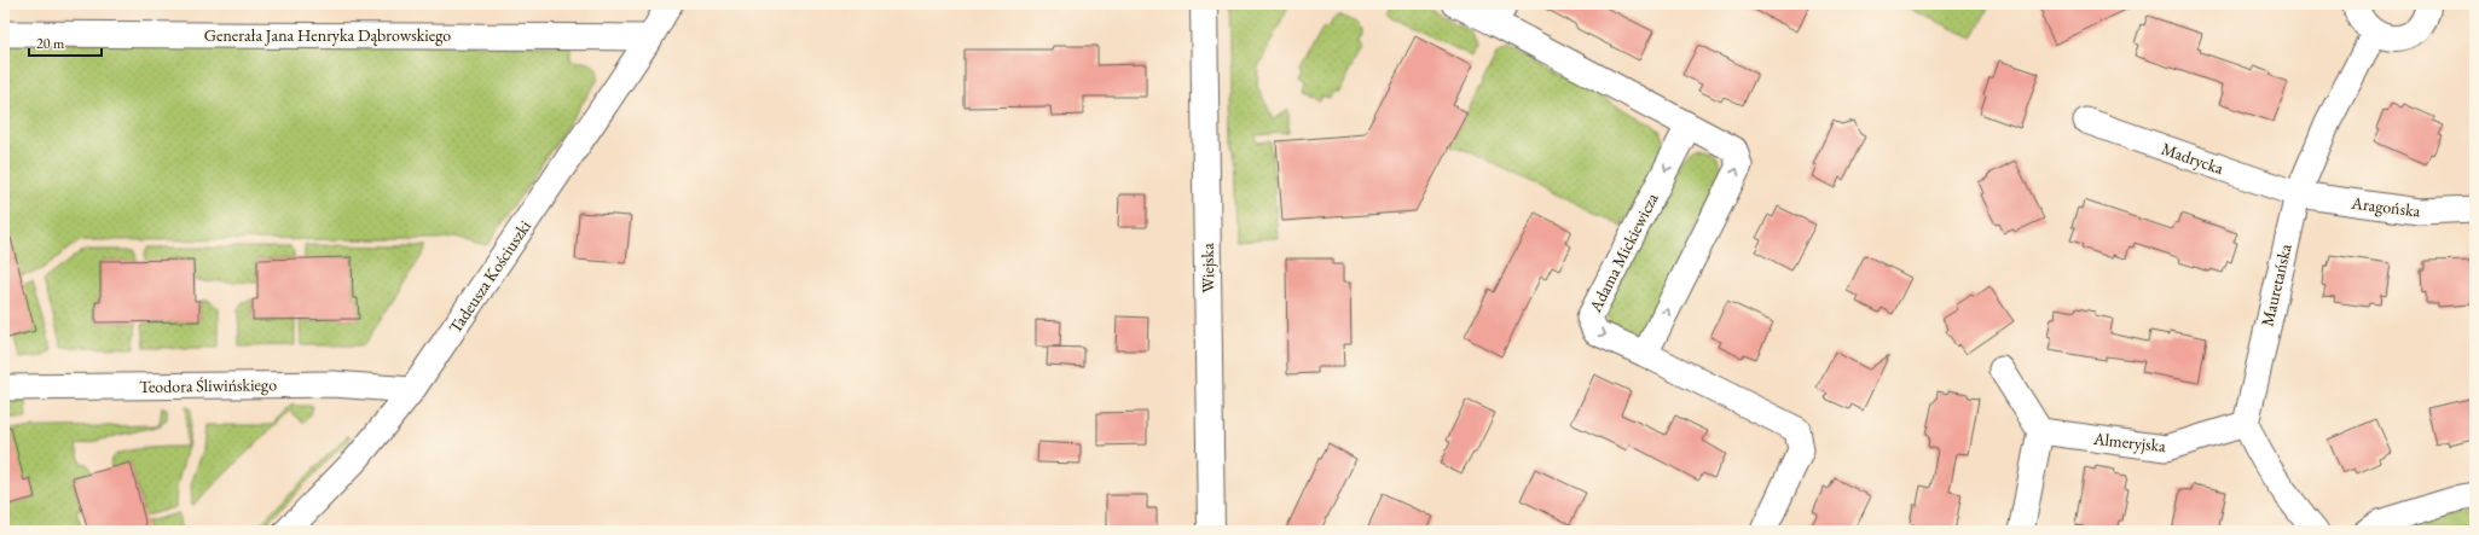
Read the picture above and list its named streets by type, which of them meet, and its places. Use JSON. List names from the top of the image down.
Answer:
{
  "streets": {
    "street": [
      "Generała Jana Henryka Dąbrowskiego",
      "Madrycka",
      "Aragońska",
      "Adama Mickiewicza",
      "Wiejska",
      "Tadeusza Kościuszki",
      "Mauretańska",
      "Teodora Śliwińskiego",
      "Almeryjska"
    ]
  },
  "crossings": [
    ["Generała Jana Henryka Dąbrowskiego", "Tadeusza Kościuszki"],
    ["Madrycka", "Aragońska"],
    ["Madrycka", "Mauretańska"],
    ["Aragońska", "Mauretańska"],
    ["Tadeusza Kościuszki", "Teodora Śliwińskiego"],
    ["Mauretańska", "Almeryjska"]
  ],
  "one_way": ["Adama Mickiewicza"],
  "scale_bar": "20 m"
}
